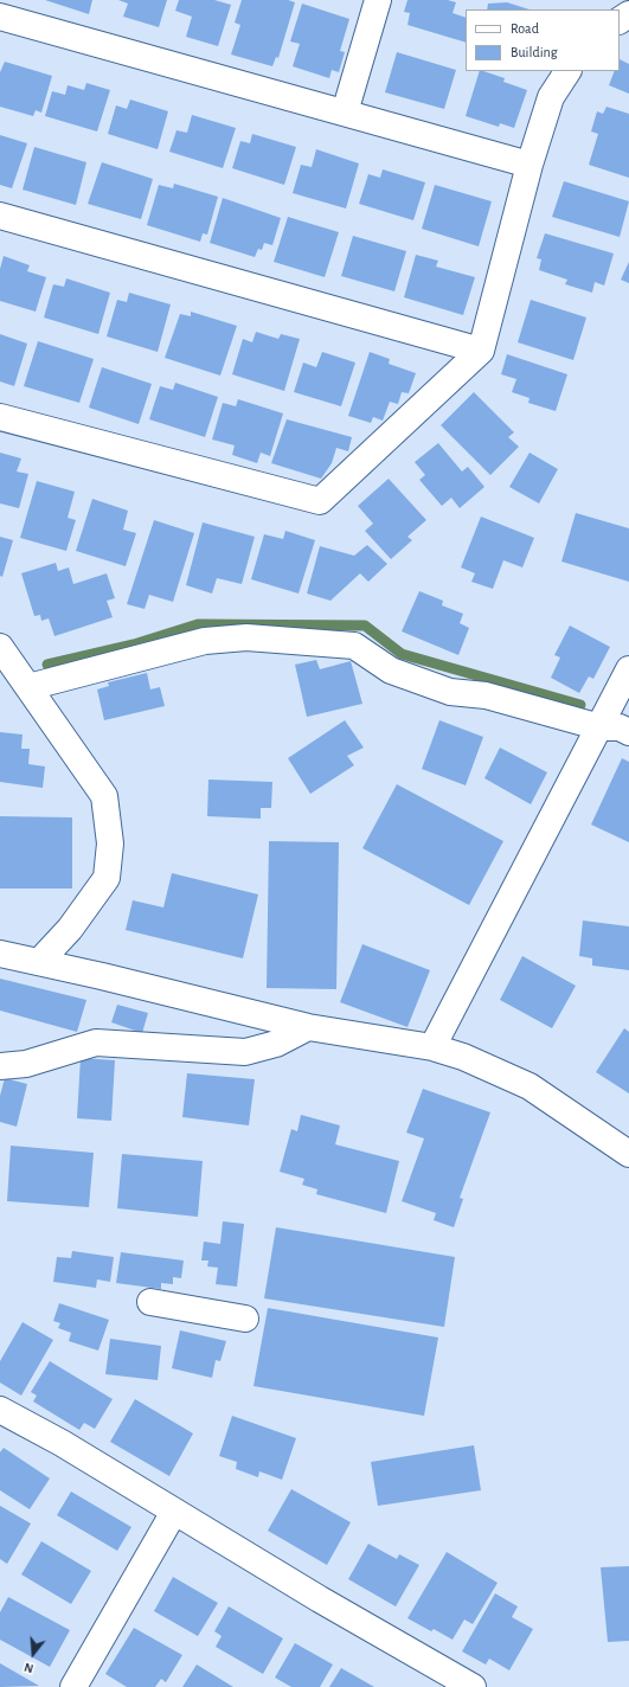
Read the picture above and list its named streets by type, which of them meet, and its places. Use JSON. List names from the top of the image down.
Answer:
{
  "legend": ["Road", "Building"],
  "north": "bottom"
}
